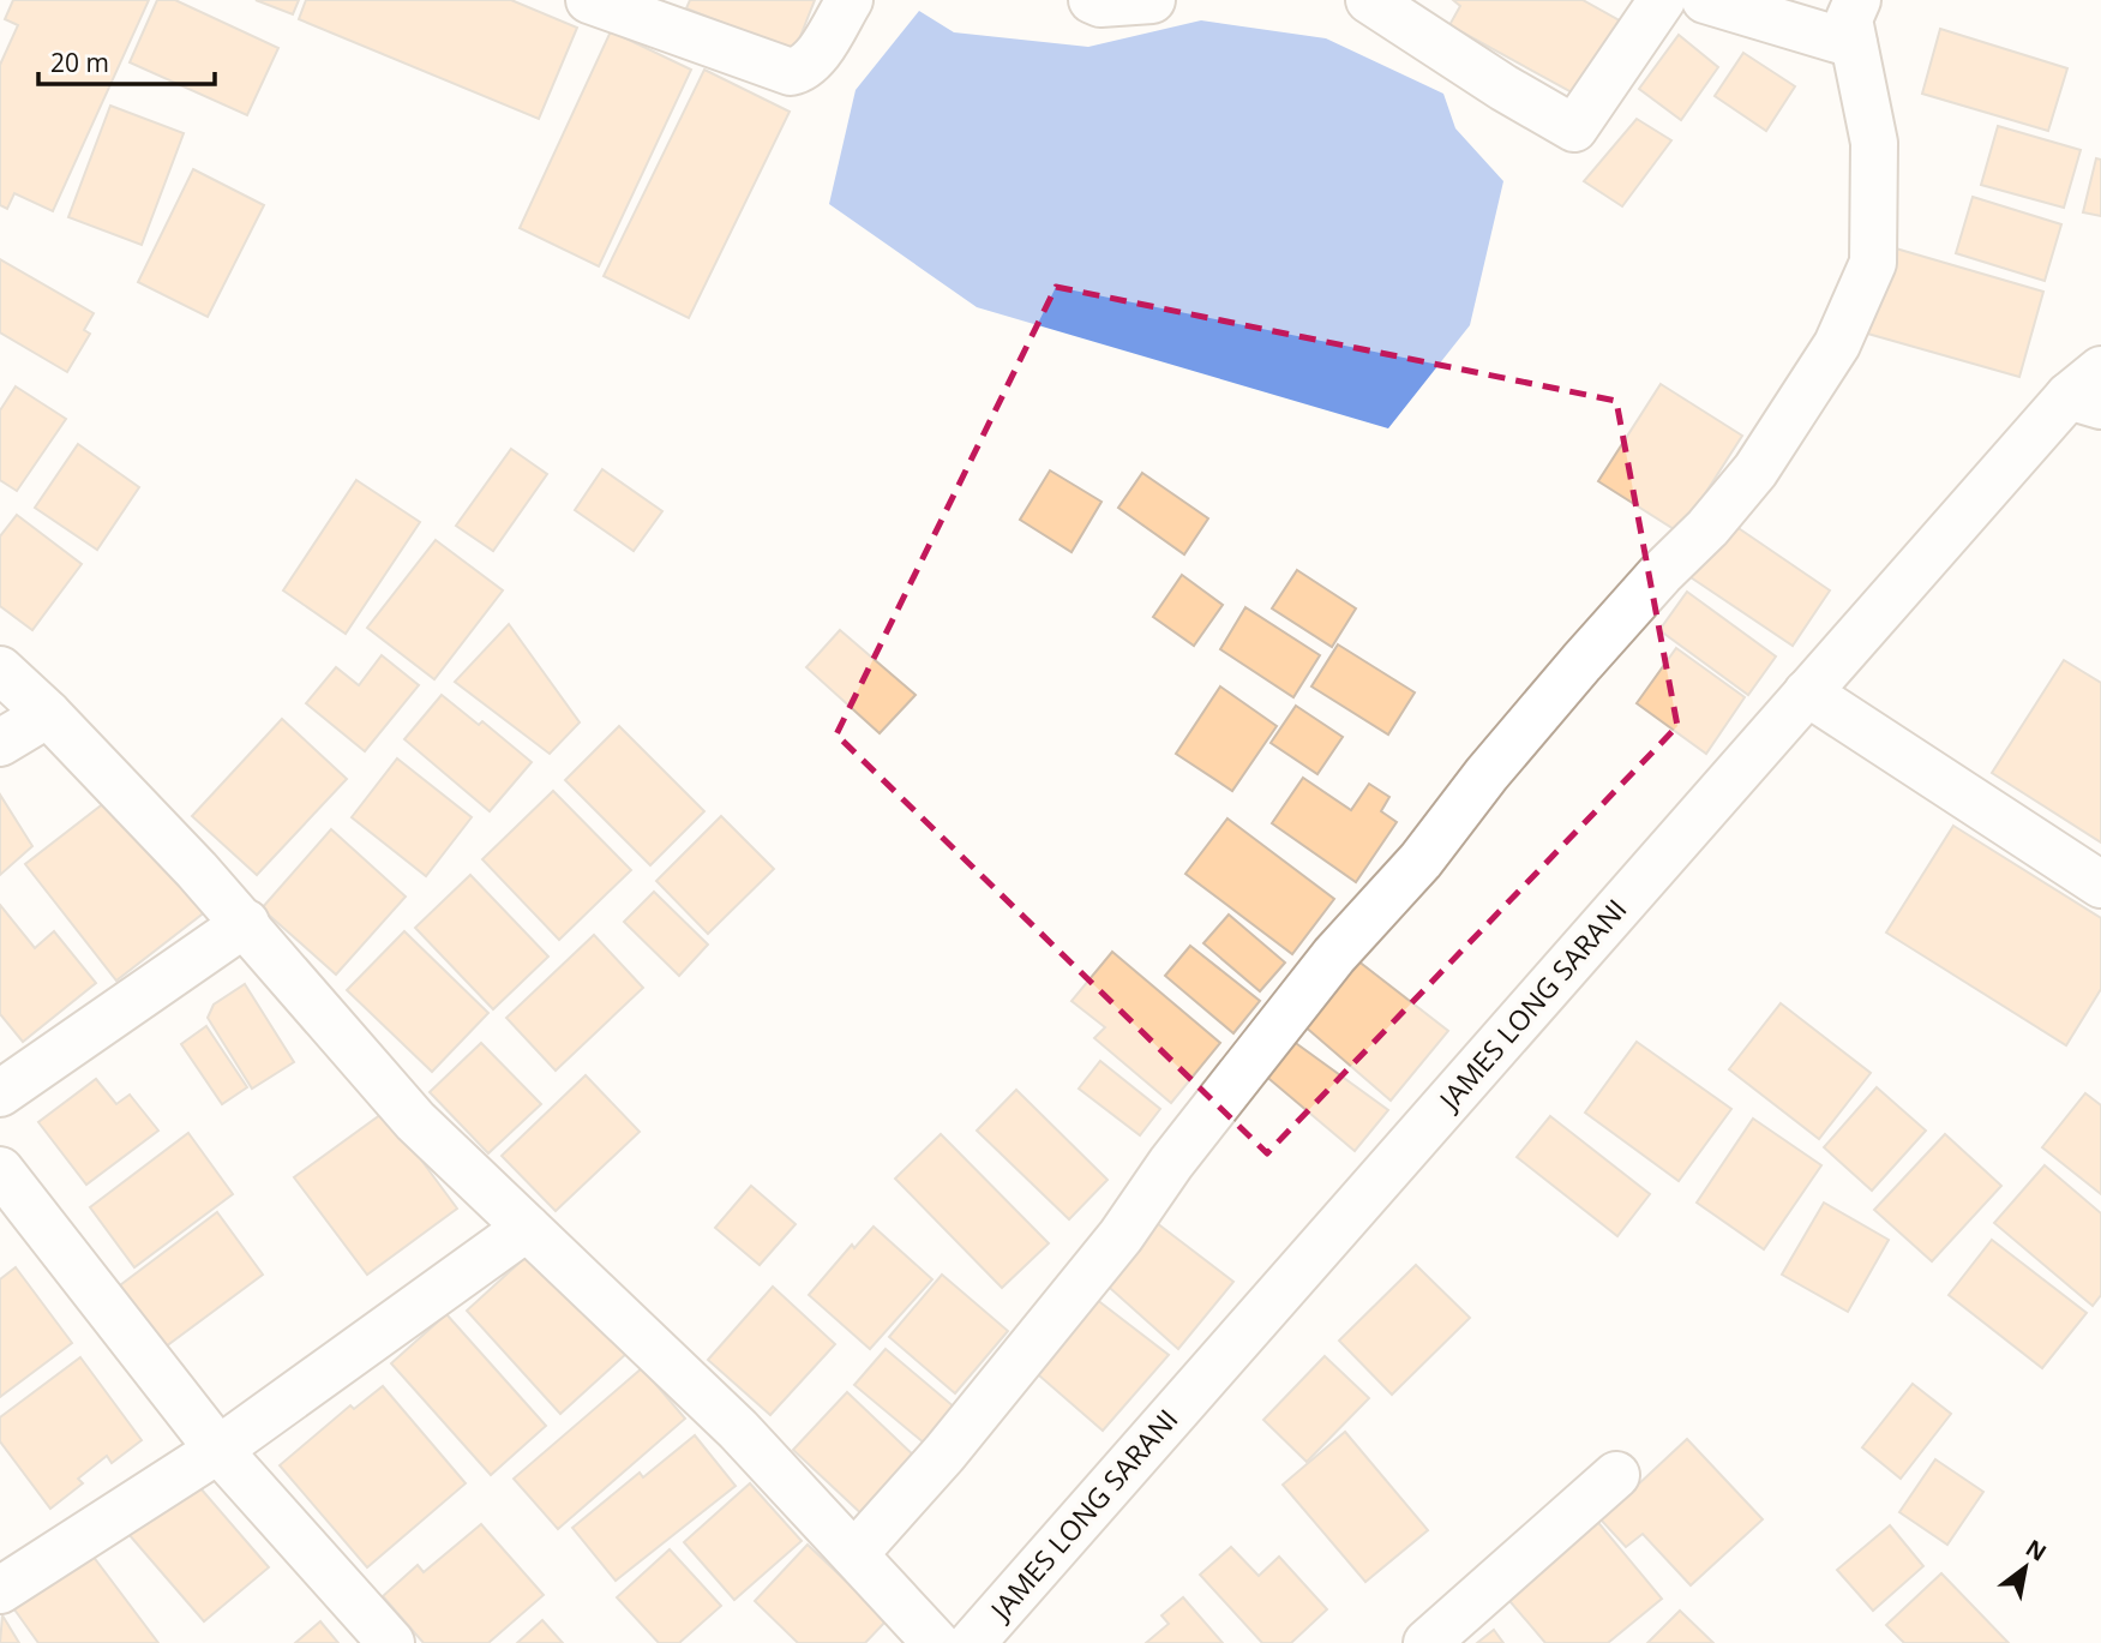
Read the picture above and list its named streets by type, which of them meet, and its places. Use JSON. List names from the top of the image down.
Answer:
{
  "streets": {
    "street": ["JAMES LONG SARANI"]
  },
  "scale_bar": "20 m",
  "north": "top right"
}
